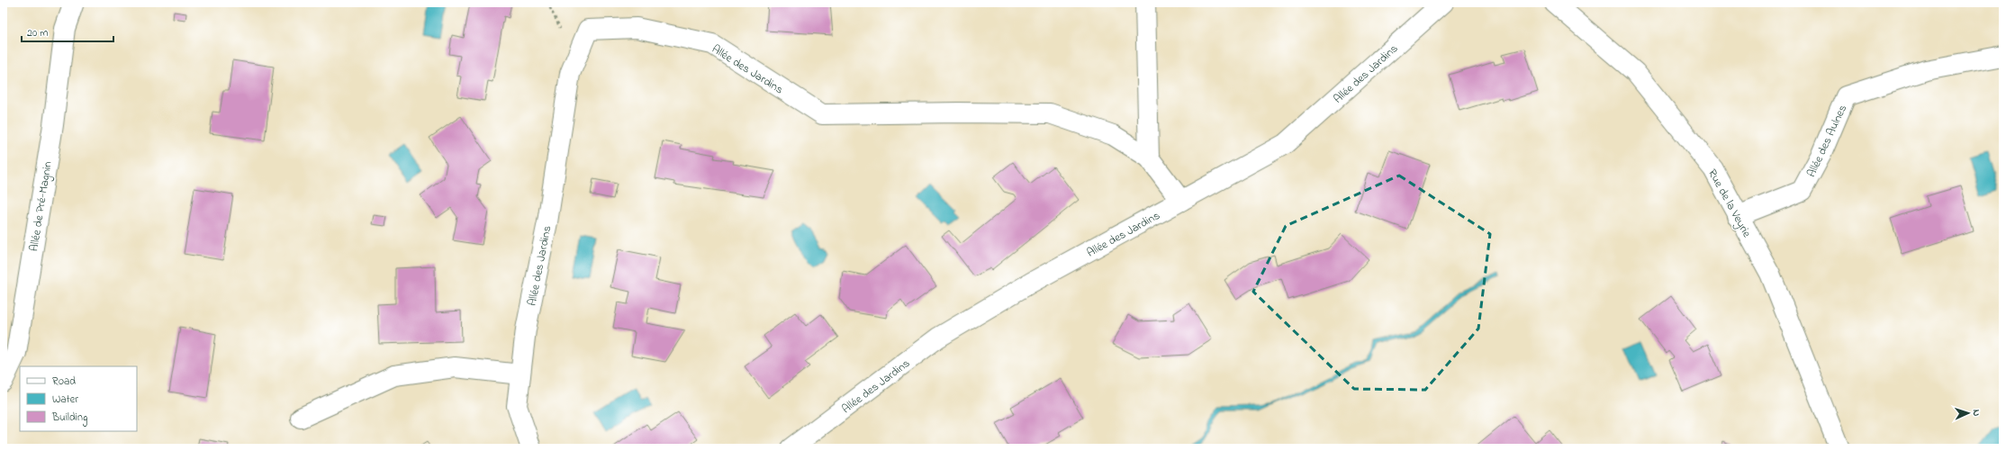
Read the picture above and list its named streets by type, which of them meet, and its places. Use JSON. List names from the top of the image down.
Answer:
{
  "streets": {
    "street": [
      "Allée des Jardins",
      "Allée des Aulnes",
      "Rue de la Veyrie",
      "Allée de Pré-Magnin"
    ]
  },
  "crossings": [
    ["Allée des Aulnes", "Rue de la Veyrie"]
  ],
  "legend": ["Road", "Water", "Building"],
  "scale_bar": "20 m",
  "north": "right"
}
